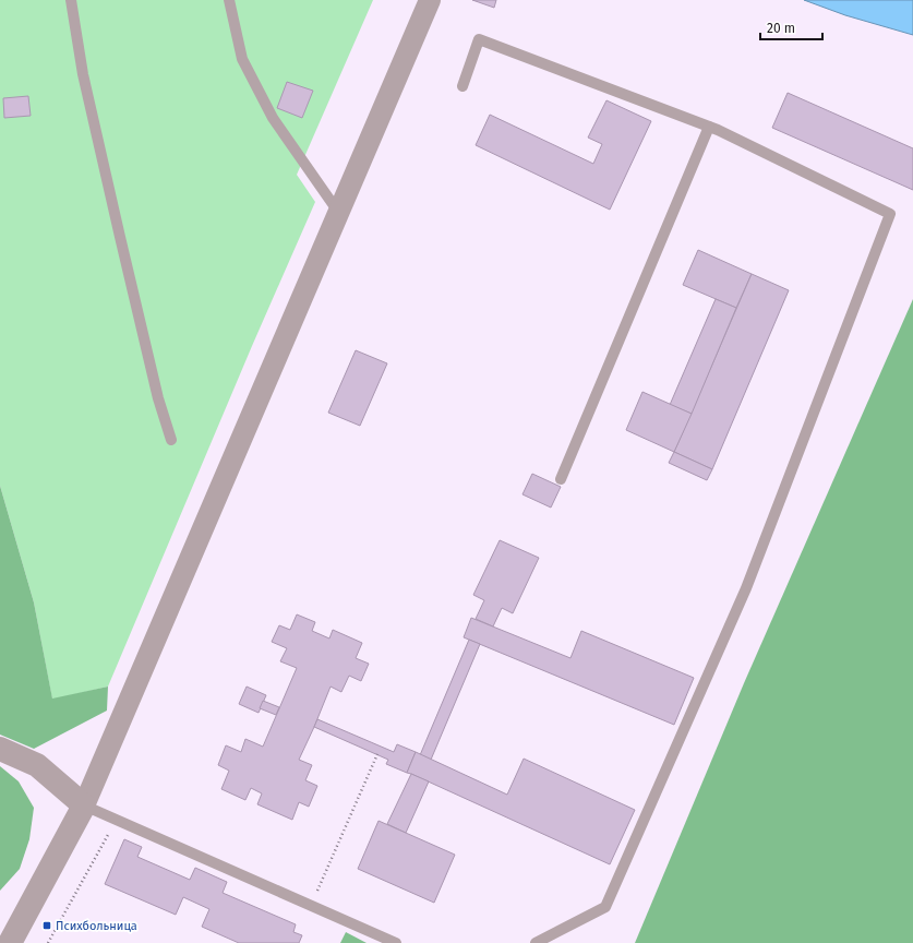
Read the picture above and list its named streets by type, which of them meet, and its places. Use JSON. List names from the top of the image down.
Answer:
{
  "places": {
    "transit": ["Психбольница"]
  },
  "scale_bar": "20 m"
}
